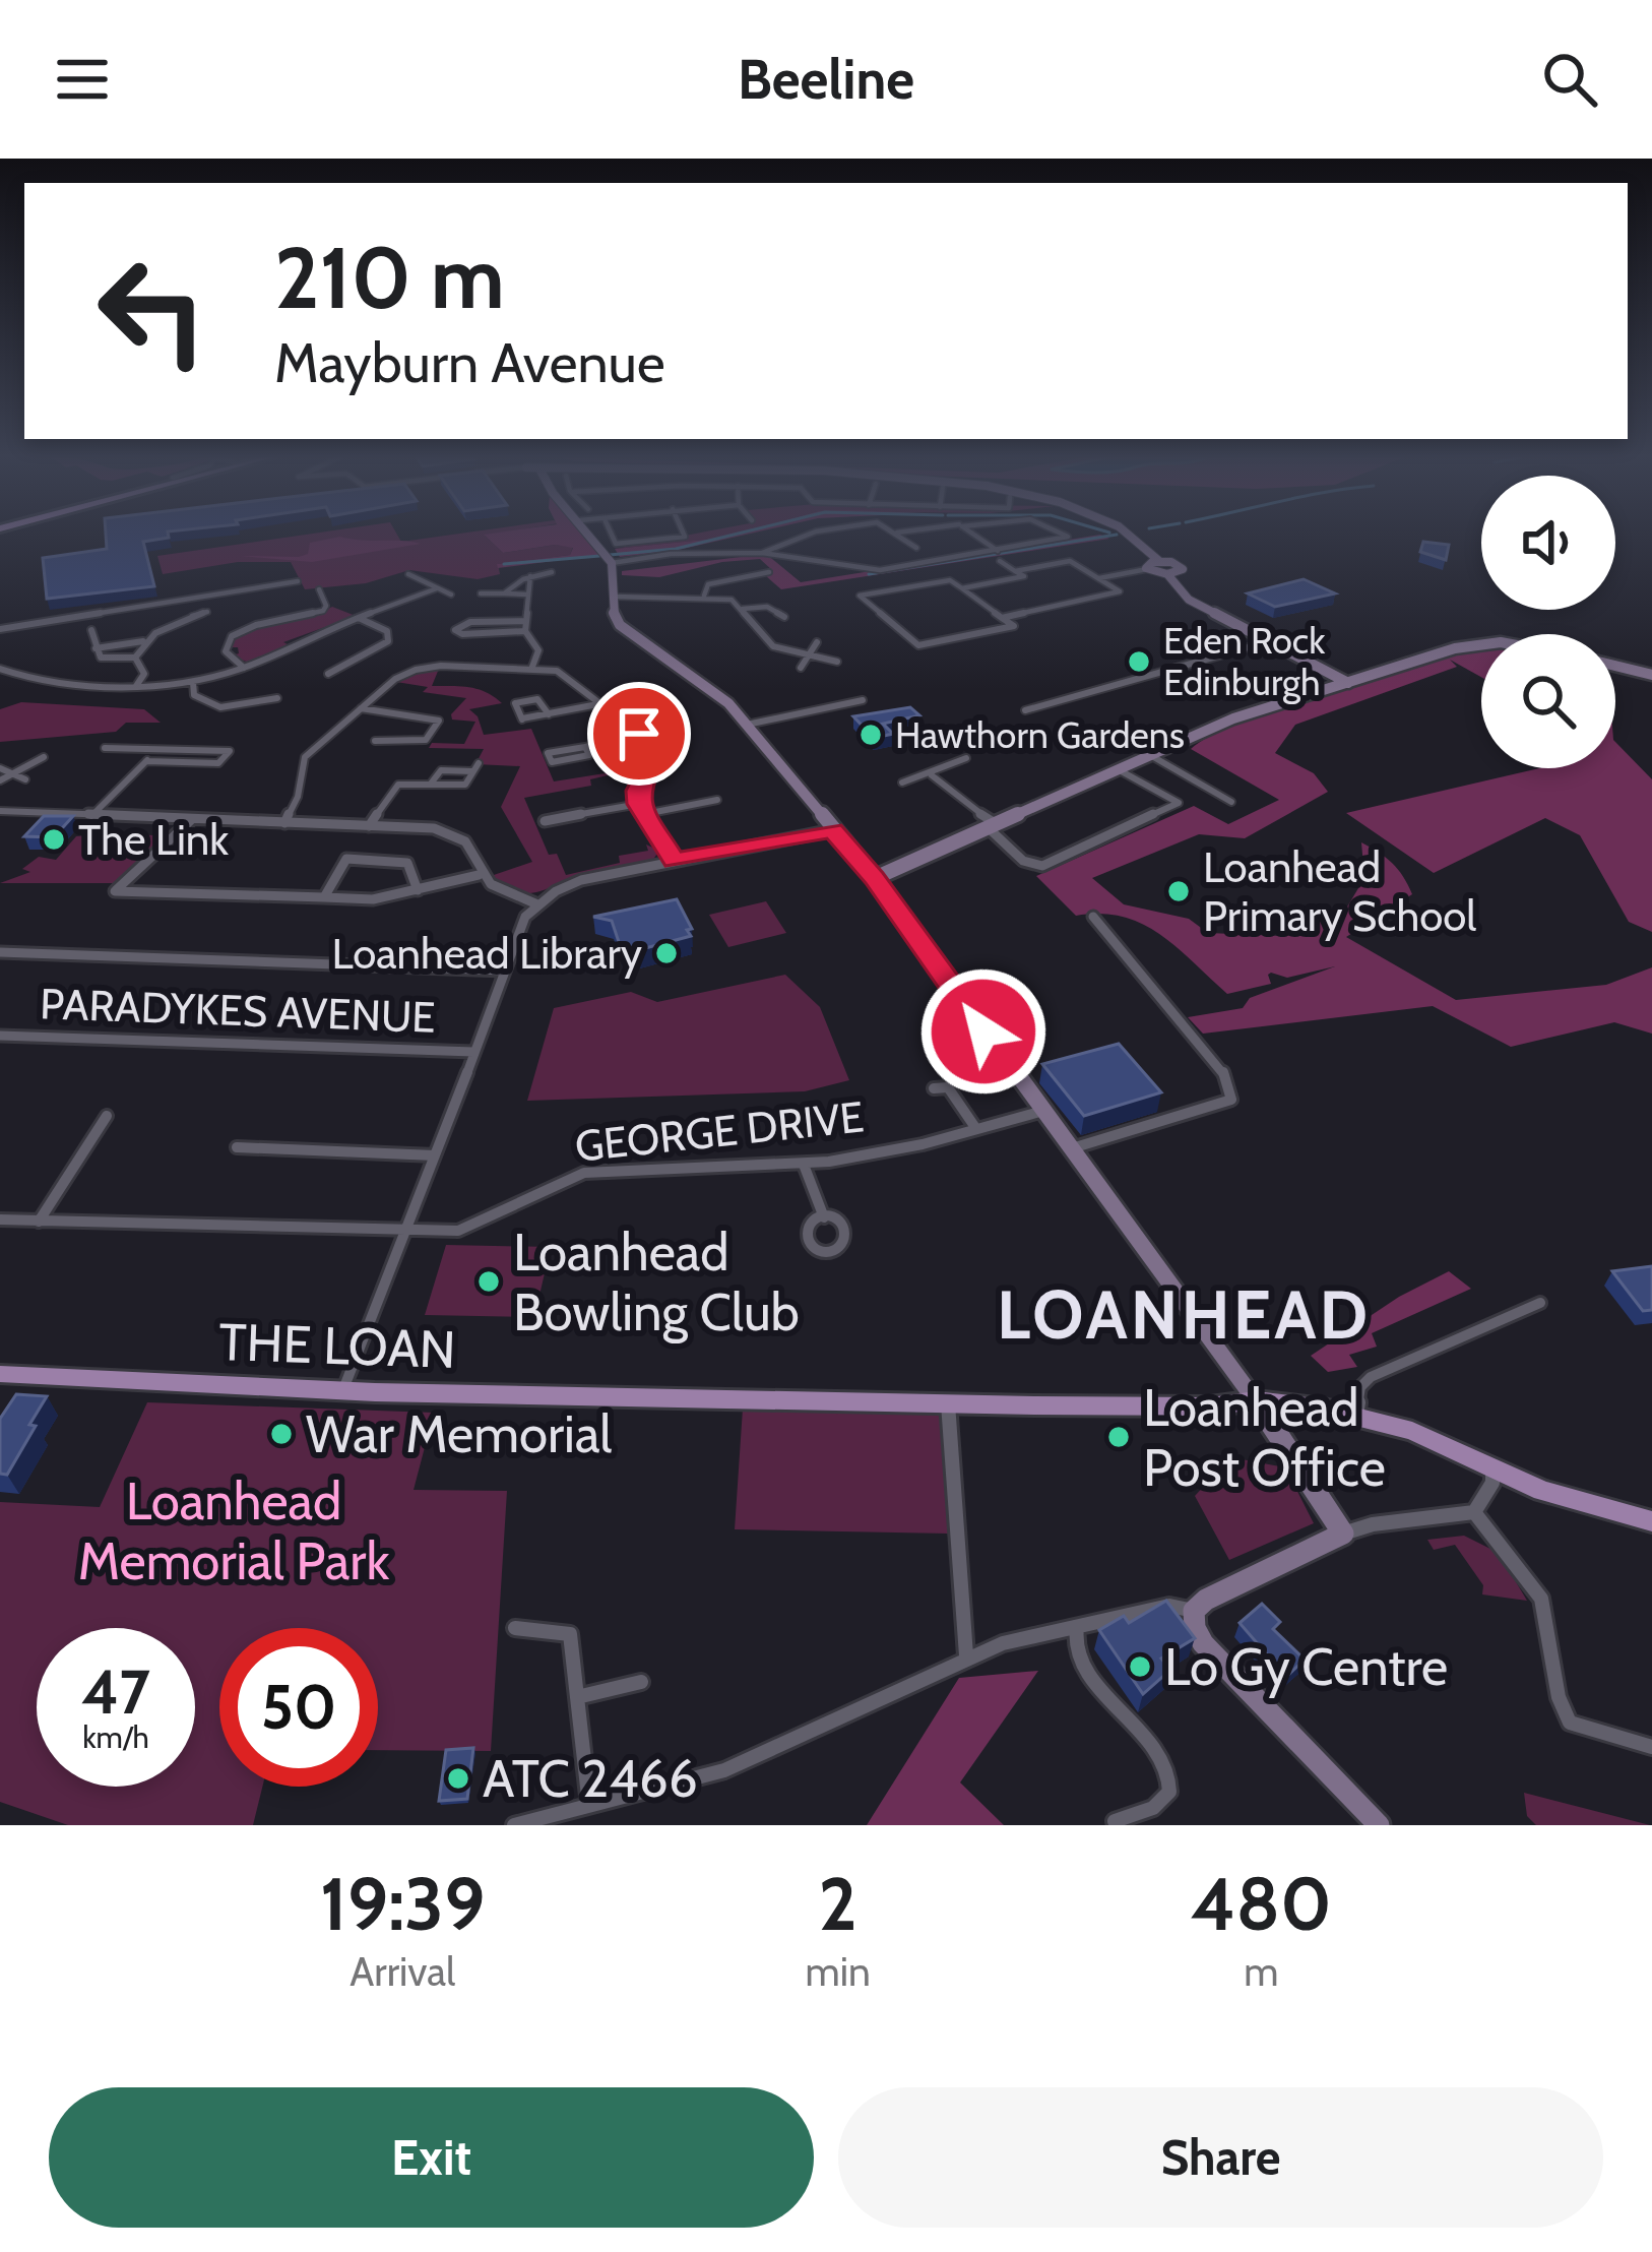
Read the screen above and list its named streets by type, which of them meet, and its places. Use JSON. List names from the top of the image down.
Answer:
{
  "streets": {
    "main road": ["THE LOAN"],
    "street": ["PARADYKES AVENUE", "GEORGE DRIVE"]
  },
  "districts": ["LOANHEAD"],
  "parks": ["Loanhead Memorial Park"],
  "places": [
    "Eden Rock Edinburgh",
    "Hawthorn Gardens",
    "The Link",
    "Loanhead Primary School",
    "Loanhead Library",
    "Loanhead Bowling Club",
    "War Memorial",
    "Loanhead Post Office",
    "Lo Gy Centre",
    "ATC 2466"
  ],
  "page": {
    "header": "Beeline",
    "turn": ["210 m", "Mayburn Avenue"],
    "speed": "47 km/h",
    "limit": "50",
    "eta": [
      "19:39",
      "Arrival",
      "2",
      "min",
      "480",
      "m"
    ],
    "buttons": ["Exit", "Share"]
  }
}
